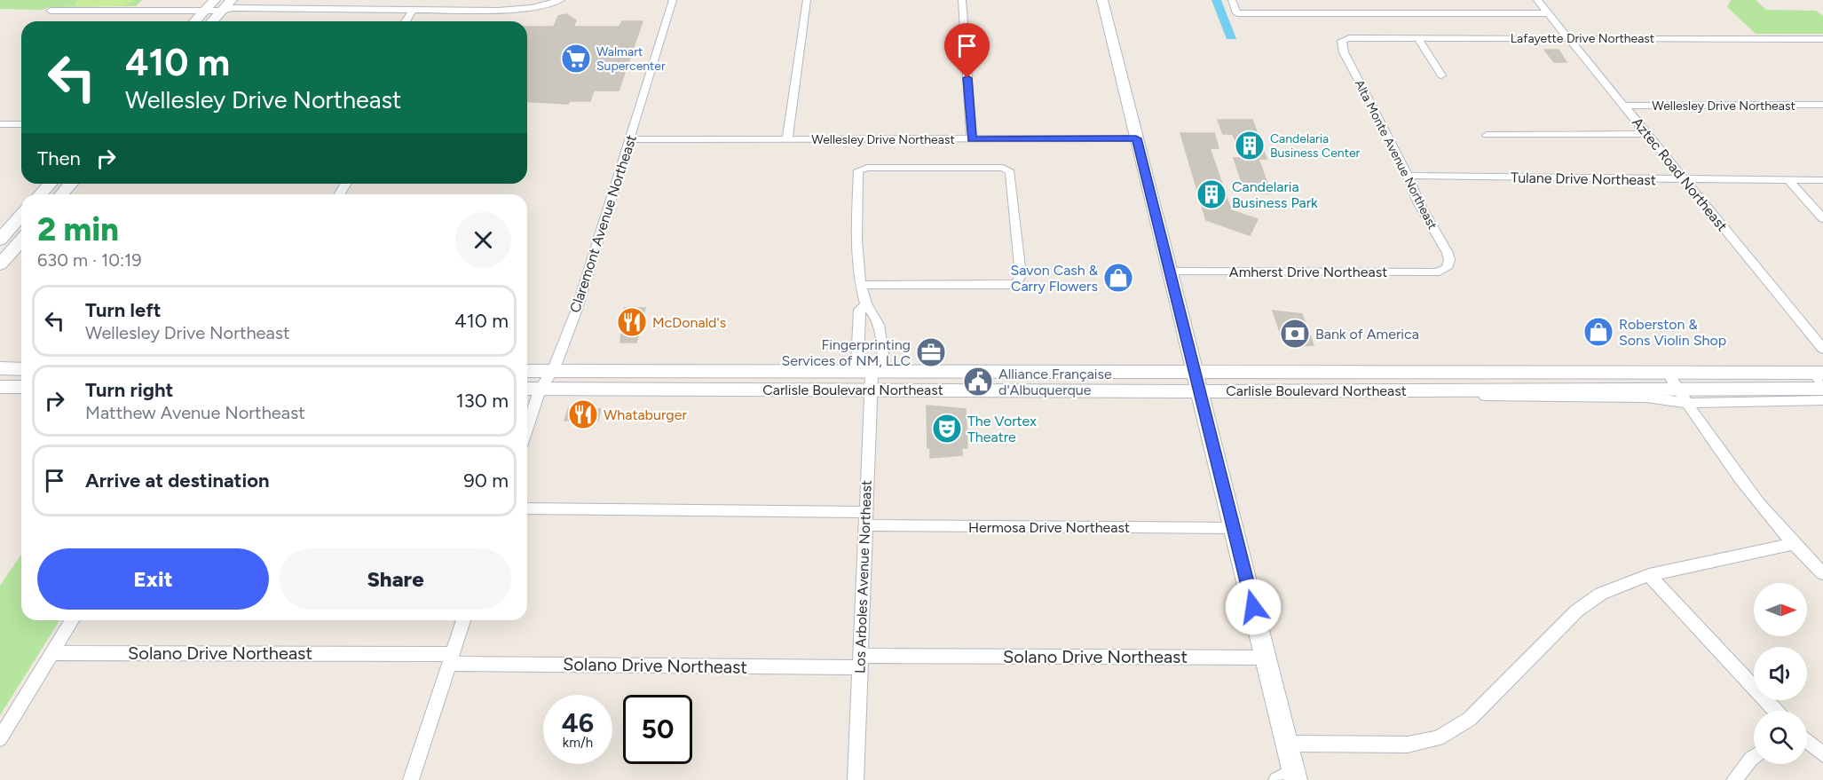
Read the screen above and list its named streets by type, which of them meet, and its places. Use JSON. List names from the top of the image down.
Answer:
{
  "streets": {
    "main road": ["Carlisle Boulevard Northeast"],
    "street": [
      "Lafayette Drive Northeast",
      "Wellesley Drive Northeast",
      "Alta Monte Avenue Northeast",
      "Aztec Road Northeast",
      "Tulane Drive Northeast",
      "Claremont Avenue Northeast",
      "Amherst Drive Northeast",
      "Hermosa Drive Northeast",
      "Los Arboles Avenue Northeast",
      "Solano Drive Northeast"
    ]
  },
  "crossings": [
    ["Lafayette Drive Northeast", "Alta Monte Avenue Northeast"],
    ["Lafayette Drive Northeast", "Aztec Road Northeast"],
    ["Wellesley Drive Northeast", "Aztec Road Northeast"],
    ["Wellesley Drive Northeast", "Claremont Avenue Northeast"],
    ["Alta Monte Avenue Northeast", "Tulane Drive Northeast"],
    ["Alta Monte Avenue Northeast", "Amherst Drive Northeast"],
    ["Aztec Road Northeast", "Tulane Drive Northeast"],
    ["Claremont Avenue Northeast", "Carlisle Boulevard Northeast"],
    ["Carlisle Boulevard Northeast", "Los Arboles Avenue Northeast"],
    ["Hermosa Drive Northeast", "Los Arboles Avenue Northeast"],
    ["Los Arboles Avenue Northeast", "Solano Drive Northeast"]
  ],
  "places": {
    "supermarket": ["Walmart Supercenter"],
    "building": ["Candelaria Business Center", "Candelaria Business Park"],
    "shop": ["Savon Cash & Carry Flowers", "Roberston & Sons Violin Shop"],
    "restaurant": ["McDonald's", "Whataburger"],
    "bank": ["Bank of America"],
    "office": ["Fingerprinting Services of NM, LLC"],
    "public building": ["Alliance Française d'Albuquerque"],
    "theatre": ["The Vortex Theatre"]
  },
  "north": "right",
  "page": {
    "turn": ["410 m", "Wellesley Drive Northeast"],
    "then": "Then",
    "heading": ["2 min", "630 m · 10:19"],
    "list": [
      {
        "name": "Turn left",
        "note": "Wellesley Drive Northeast",
        "value": "410 m"
      },
      {
        "name": "Turn right",
        "note": "Matthew Avenue Northeast",
        "value": "130 m"
      },
      {
        "name": "Arrive at destination",
        "value": "90 m"
      }
    ],
    "buttons": ["Exit", "Share"],
    "speed": "46 km/h",
    "limit": "50"
  }
}
